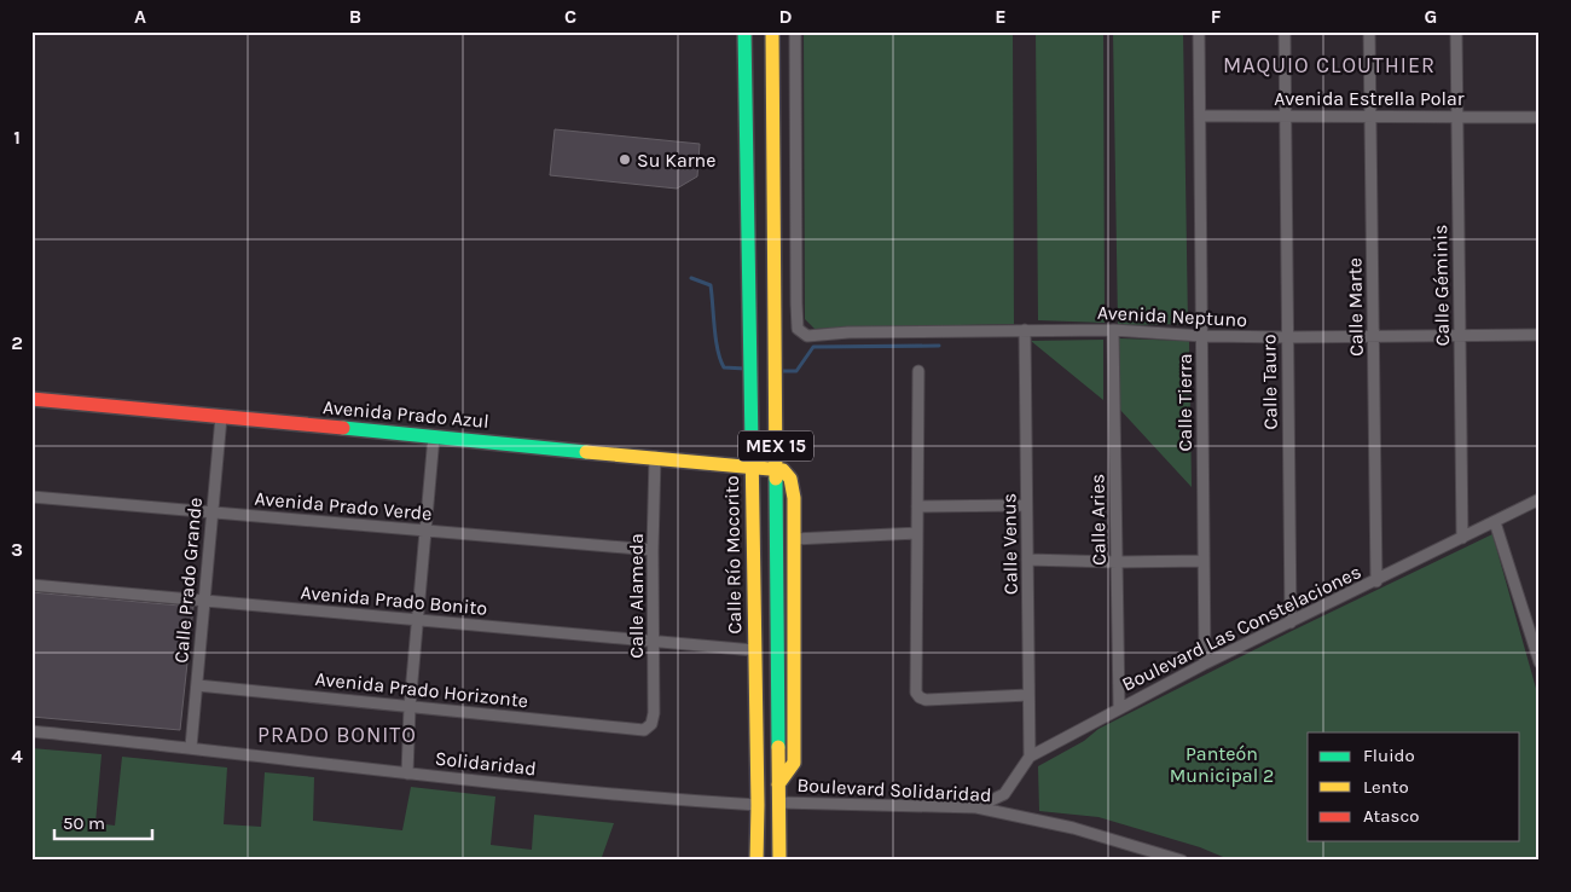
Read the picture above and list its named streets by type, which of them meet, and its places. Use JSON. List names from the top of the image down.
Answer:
{
  "streets": {
    "main road": ["Avenida Prado Azul", "MEX 15", "Calle Río Mocorito"],
    "street": [
      "Avenida Estrella Polar",
      "Calle Géminis",
      "Calle Marte",
      "Avenida Neptuno",
      "Calle Tauro",
      "Calle Tierra",
      "Avenida Prado Verde",
      "Calle Aries",
      "Calle Venus",
      "Calle Prado Grande",
      "Calle Alameda",
      "Avenida Prado Bonito",
      "Boulevard Las Constelaciones",
      "Avenida Prado Horizonte",
      "Solidaridad",
      "Boulevard Solidaridad"
    ]
  },
  "crossings": [
    ["Avenida Estrella Polar", "Calle Géminis"],
    ["Avenida Estrella Polar", "Calle Marte"],
    ["Avenida Estrella Polar", "Calle Tauro"],
    ["Avenida Estrella Polar", "Calle Tierra"],
    ["Calle Géminis", "Avenida Neptuno"],
    ["Calle Géminis", "Boulevard Las Constelaciones"],
    ["Calle Marte", "Avenida Neptuno"],
    ["Calle Marte", "Boulevard Las Constelaciones"],
    ["Avenida Neptuno", "Calle Tauro"],
    ["Avenida Neptuno", "Calle Tierra"],
    ["Avenida Neptuno", "Calle Aries"],
    ["Avenida Neptuno", "Calle Venus"],
    ["Calle Tauro", "Boulevard Las Constelaciones"],
    ["Calle Tierra", "Boulevard Las Constelaciones"],
    ["Avenida Prado Azul", "MEX 15"],
    ["Avenida Prado Azul", "Calle Río Mocorito"],
    ["Avenida Prado Azul", "Calle Prado Grande"],
    ["Avenida Prado Azul", "Calle Alameda"],
    ["MEX 15", "Boulevard Solidaridad"],
    ["Avenida Prado Verde", "Calle Prado Grande"],
    ["Avenida Prado Verde", "Calle Alameda"],
    ["Calle Aries", "Boulevard Las Constelaciones"],
    ["Calle Venus", "Boulevard Las Constelaciones"],
    ["Calle Río Mocorito", "Avenida Prado Bonito"],
    ["Calle Río Mocorito", "Solidaridad"],
    ["Calle Prado Grande", "Avenida Prado Bonito"],
    ["Calle Prado Grande", "Avenida Prado Horizonte"],
    ["Calle Prado Grande", "Solidaridad"],
    ["Calle Alameda", "Avenida Prado Bonito"],
    ["Calle Alameda", "Avenida Prado Horizonte"],
    ["Boulevard Las Constelaciones", "Boulevard Solidaridad"]
  ],
  "districts": ["MAQUIO CLOUTHIER", "PRADO BONITO"],
  "parks": ["Panteón Municipal 2"],
  "places": ["Su Karne"],
  "legend": ["Fluido", "Lento", "Atasco"],
  "scale_bar": "50 m",
  "grid": {
    "columns": [
      "A",
      "B",
      "C",
      "D",
      "E",
      "F",
      "G"
    ],
    "rows": [
      "1",
      "2",
      "3",
      "4"
    ]
  }
}
